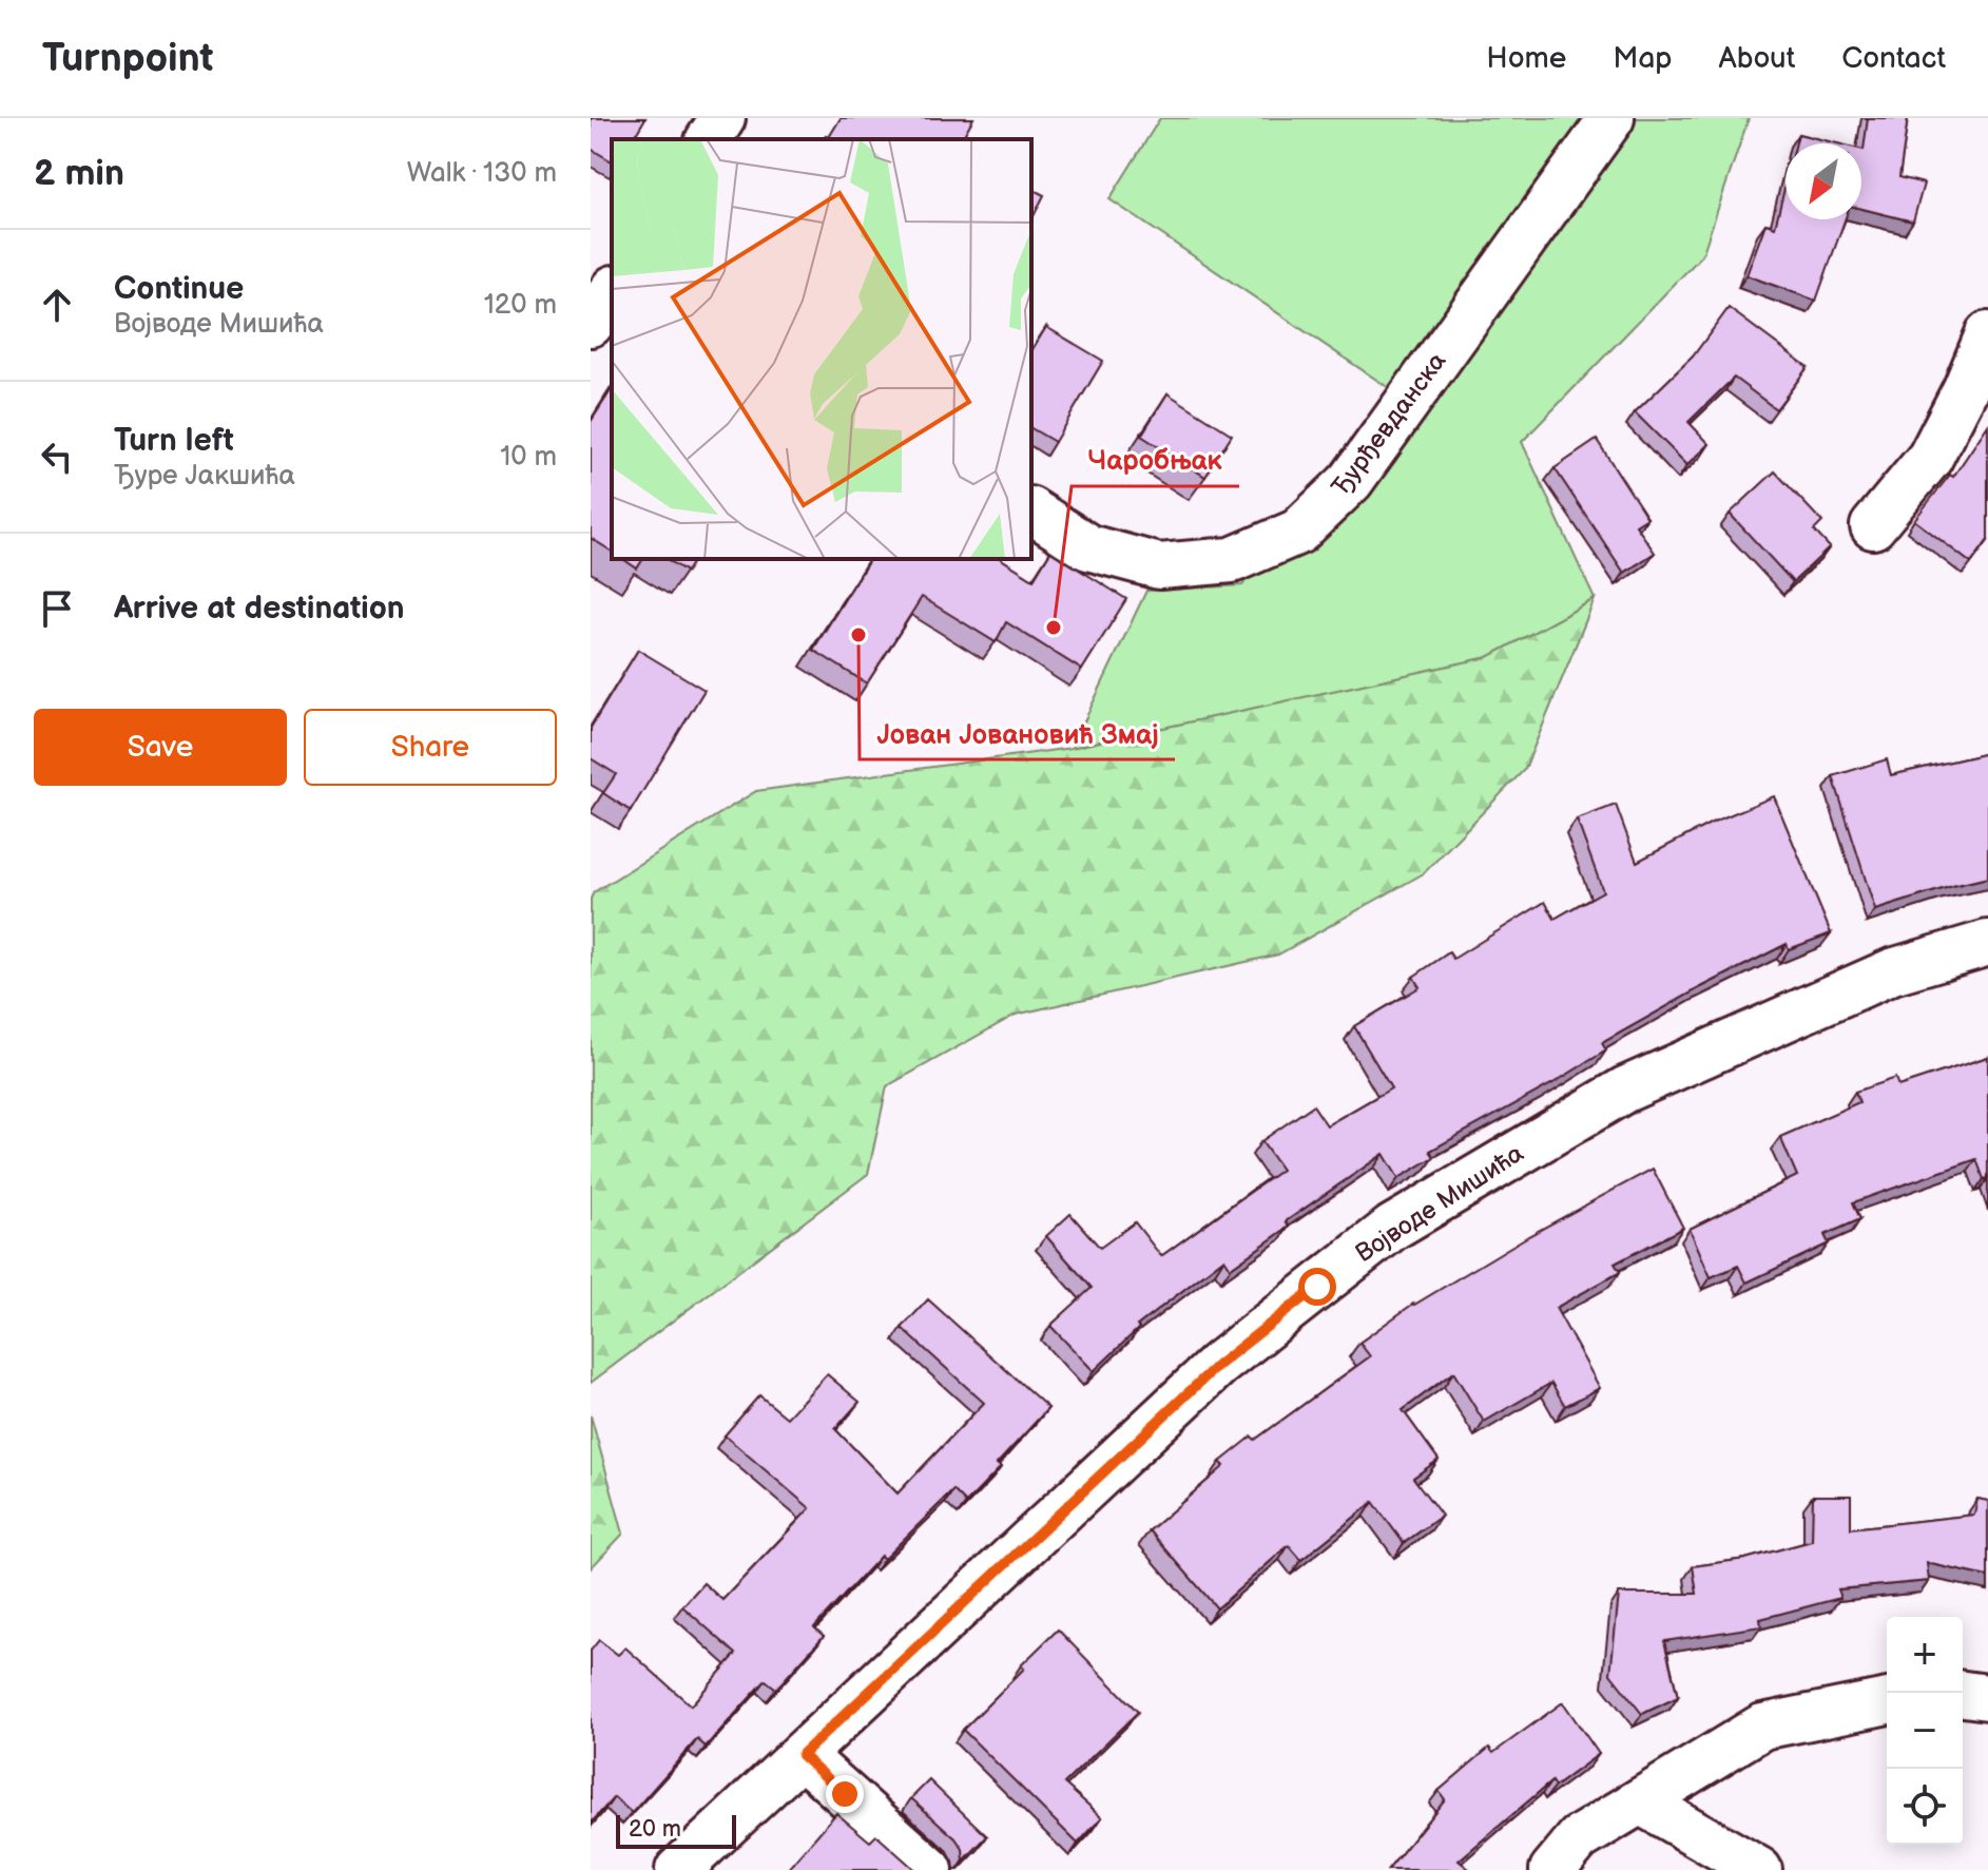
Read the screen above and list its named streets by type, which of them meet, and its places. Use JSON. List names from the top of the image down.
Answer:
{
  "streets": {
    "street": ["Ђурђевданска", "Војводе Мишића"]
  },
  "places": ["Чаробњак", "Јован Јовановић Змај"],
  "scale_bar": "20 m",
  "north": "bottom left",
  "page": {
    "header": "Turnpoint",
    "nav": [
      "Home",
      "Map",
      "About",
      "Contact"
    ],
    "heading": ["2 min", "Walk · 130 m"],
    "list": [
      ["Continue", "Војводе Мишића", "120 m"],
      ["Turn left", "Ђуре Јакшића", "10 m"],
      "Arrive at destination"
    ],
    "buttons": ["Save", "Share"],
    "map_buttons": ["+", "−"],
    "scale": "20 m"
  }
}
